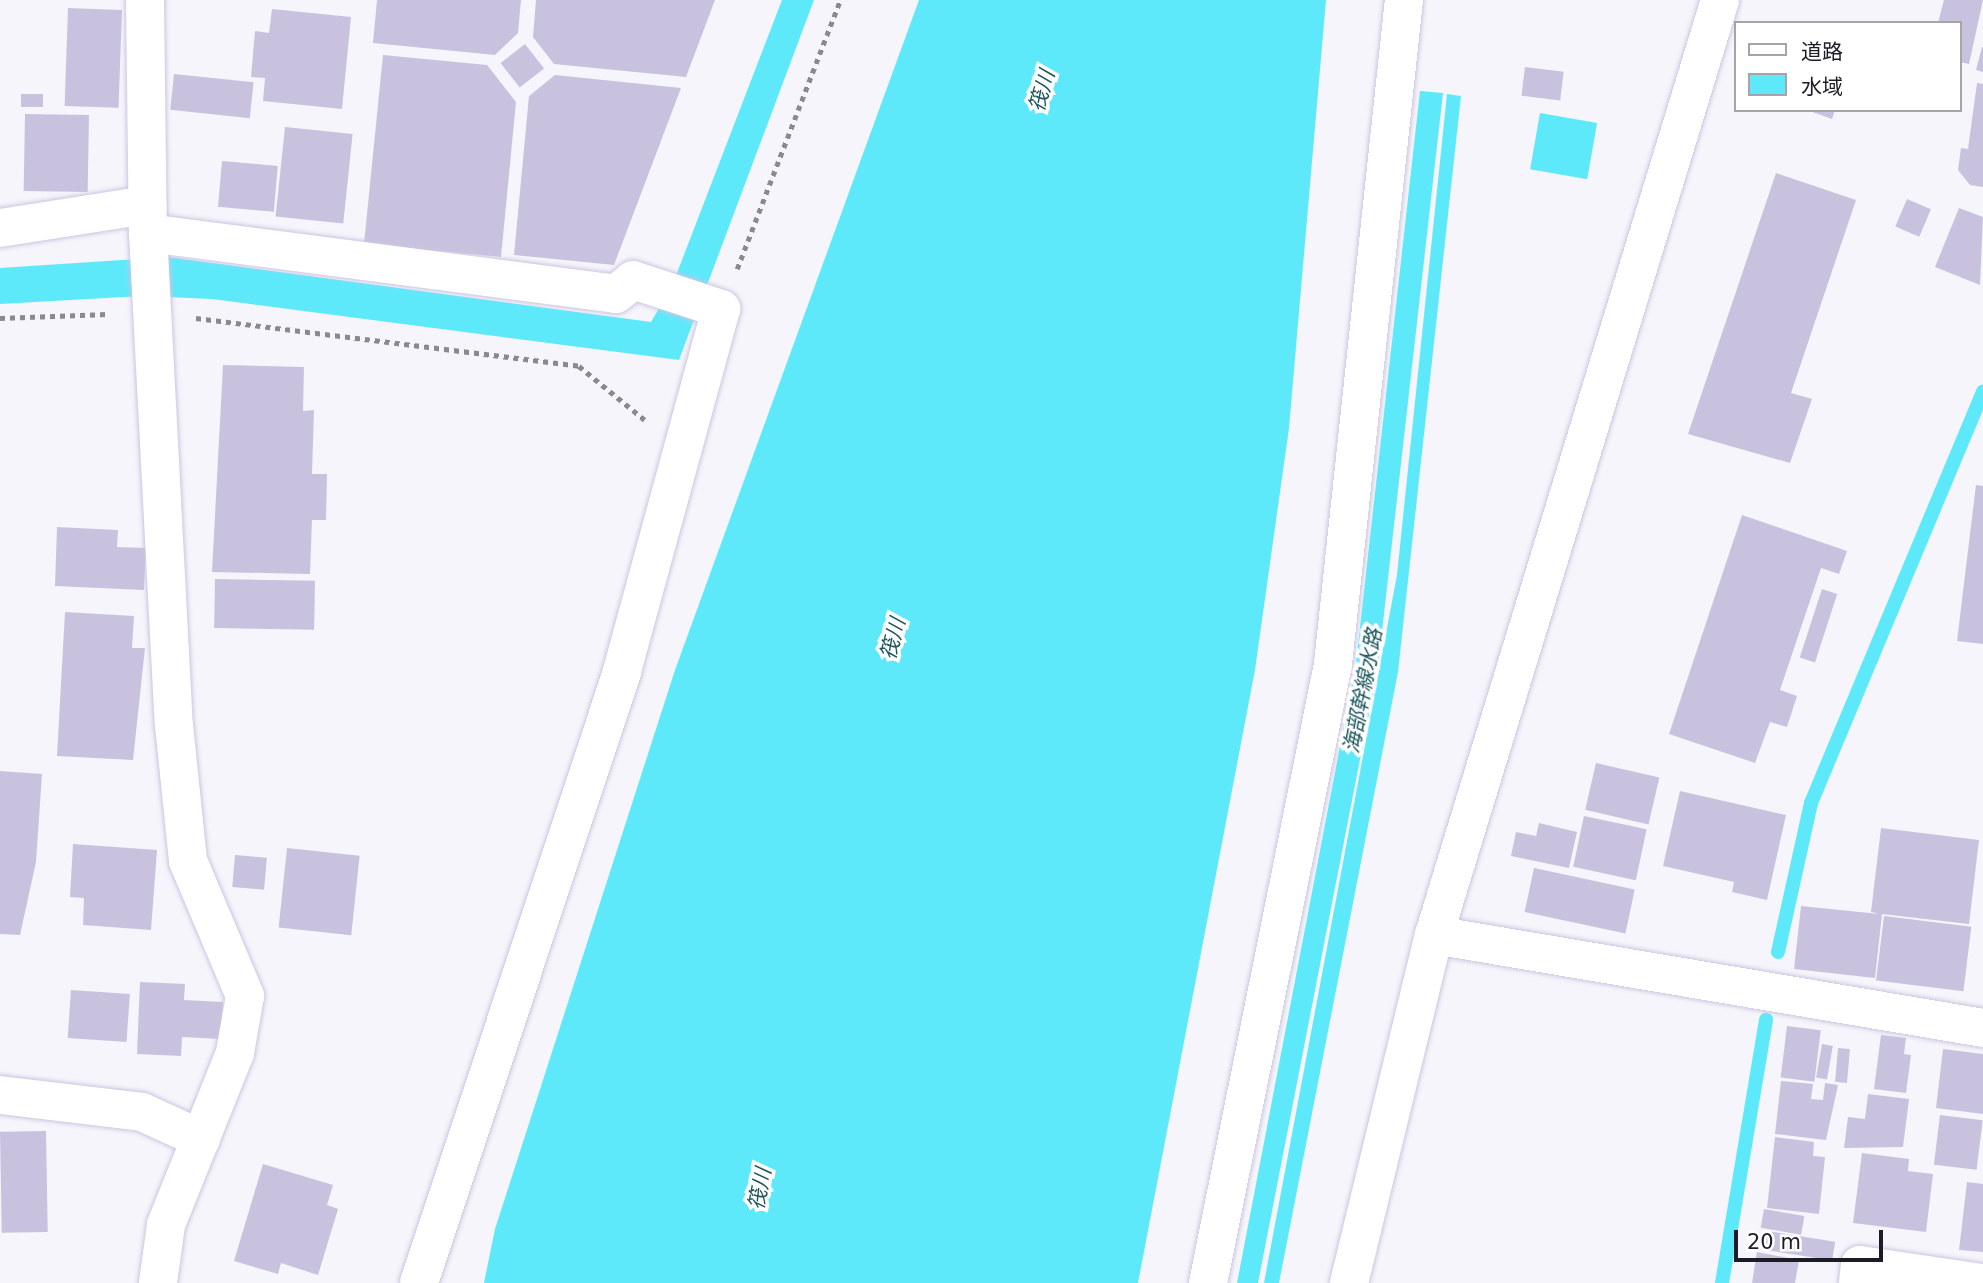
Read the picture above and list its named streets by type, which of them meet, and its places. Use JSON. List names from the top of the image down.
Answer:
{
  "water": ["筏川", "海部幹線水路"],
  "legend": ["道路", "水域"],
  "scale_bar": "20 m"
}
